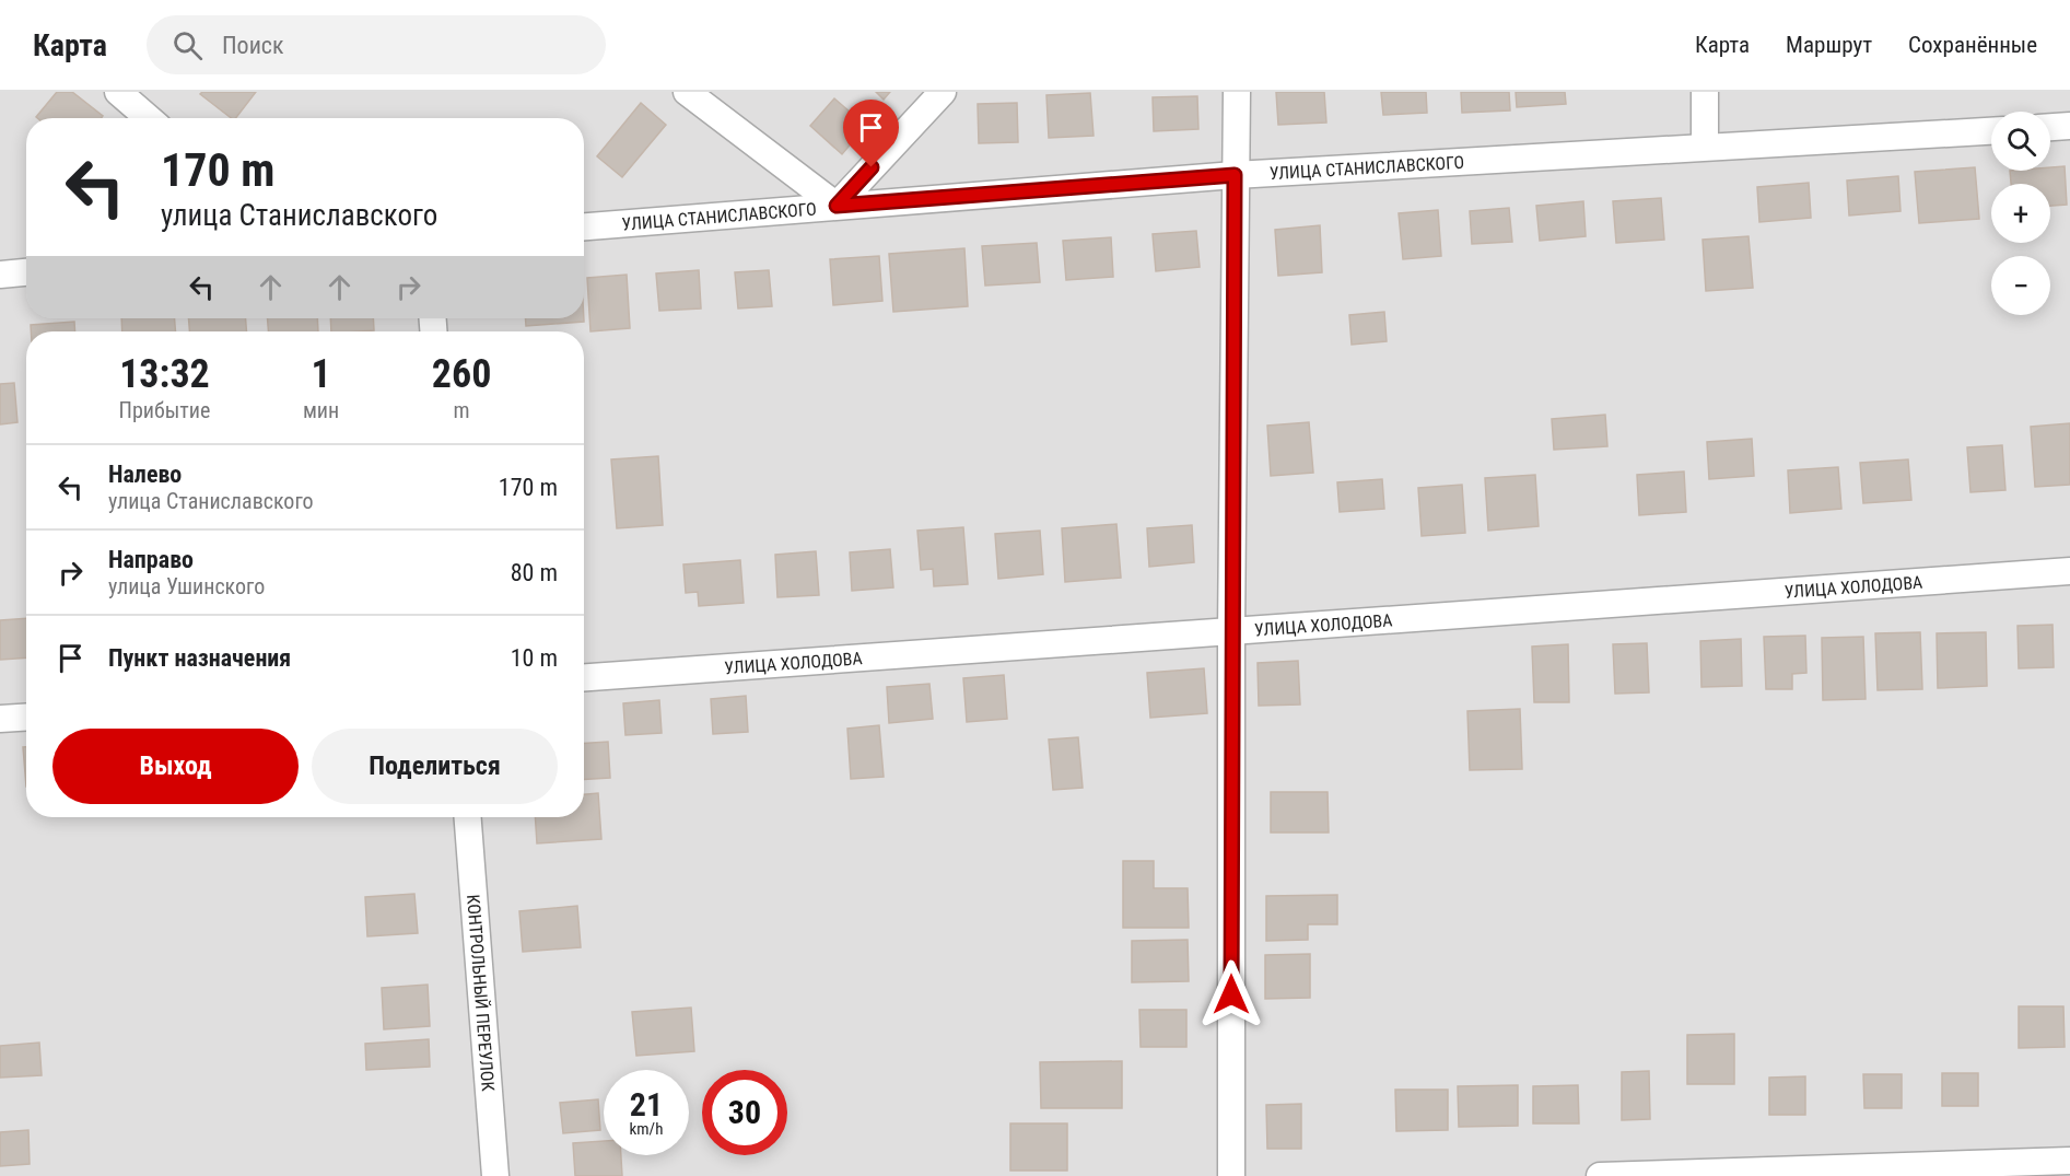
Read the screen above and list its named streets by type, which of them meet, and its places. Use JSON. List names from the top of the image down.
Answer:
{
  "streets": {
    "street": ["УЛИЦА СТАНИСЛАВСКОГО", "УЛИЦА ХОЛОДОВА", "КОНТРОЛЬНЫЙ ПЕРЕУЛОК"]
  },
  "page": {
    "header": "Карта",
    "search": "Поиск",
    "nav": ["Карта", "Маршрут", "Сохранённые"],
    "map_buttons": ["+", "−"],
    "turn": ["170 m", "улица Станиславского"],
    "eta": [
      "13:32",
      "Прибытие",
      "1",
      "мин",
      "260",
      "m"
    ],
    "list": [
      {
        "name": "Налево",
        "note": "улица Станиславского",
        "value": "170 m"
      },
      {
        "name": "Направо",
        "note": "улица Ушинского",
        "value": "80 m"
      },
      {
        "name": "Пункт назначения",
        "value": "10 m"
      }
    ],
    "buttons": ["Выход", "Поделиться"],
    "speed": "21 km/h",
    "limit": "30"
  }
}
